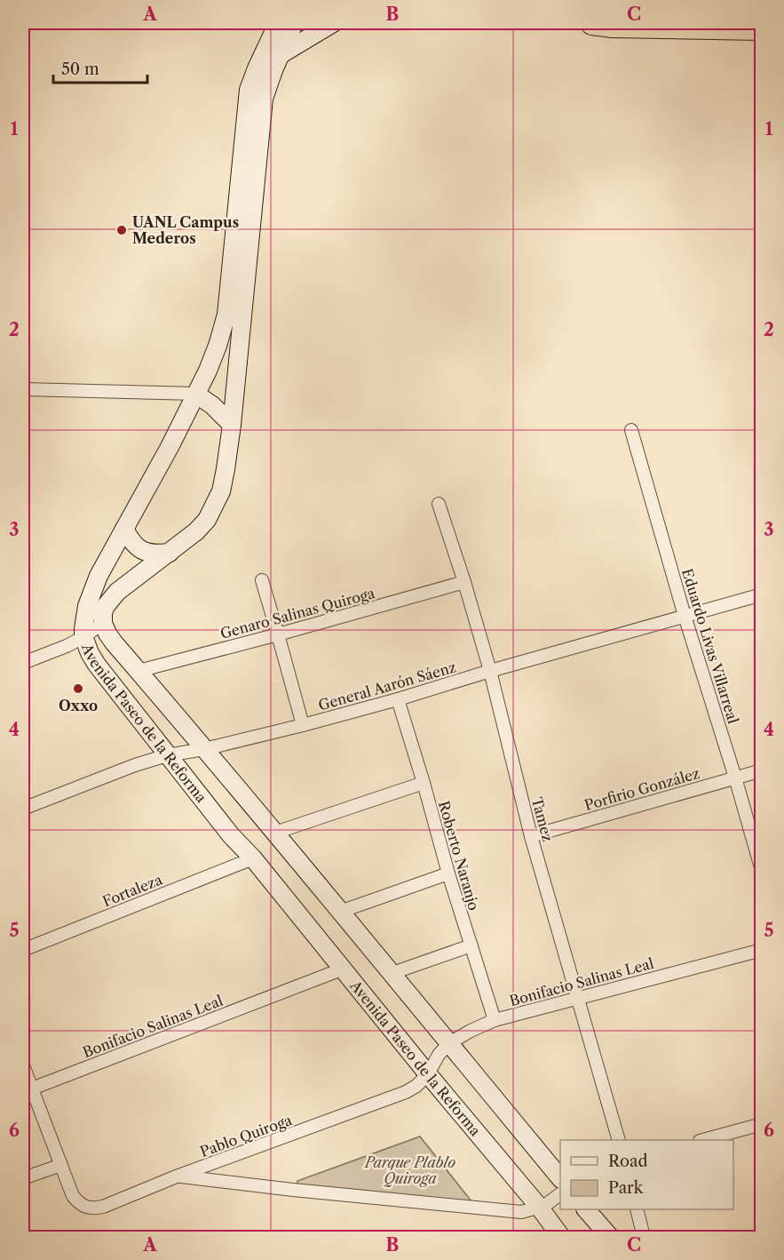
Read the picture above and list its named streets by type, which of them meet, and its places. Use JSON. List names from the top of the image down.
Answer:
{
  "streets": {
    "street": [
      "Genaro Salinas Quiroga",
      "Eduardo Livas Villarreal",
      "General Aarón Sáenz",
      "Avenida Paseo de la Reforma",
      "Porfirio González",
      "Tamez",
      "Roberto Naranjo",
      "Fortaleza",
      "Bonifacio Salinas Leal",
      "Pablo Quiroga"
    ]
  },
  "crossings": [
    ["Genaro Salinas Quiroga", "Avenida Paseo de la Reforma"],
    ["Genaro Salinas Quiroga", "Tamez"],
    ["Eduardo Livas Villarreal", "General Aarón Sáenz"],
    ["Eduardo Livas Villarreal", "Porfirio González"],
    ["General Aarón Sáenz", "Avenida Paseo de la Reforma"],
    ["General Aarón Sáenz", "Tamez"],
    ["General Aarón Sáenz", "Roberto Naranjo"],
    ["Avenida Paseo de la Reforma", "Fortaleza"],
    ["Avenida Paseo de la Reforma", "Bonifacio Salinas Leal"],
    ["Avenida Paseo de la Reforma", "Pablo Quiroga"],
    ["Porfirio González", "Tamez"],
    ["Tamez", "Bonifacio Salinas Leal"],
    ["Roberto Naranjo", "Bonifacio Salinas Leal"],
    ["Bonifacio Salinas Leal", "Pablo Quiroga"]
  ],
  "parks": ["Parque Plablo Quiroga"],
  "places": ["UANL Campus Mederos", "Oxxo"],
  "legend": ["Road", "Park"],
  "scale_bar": "50 m",
  "grid": {
    "columns": ["A", "B", "C"],
    "rows": [
      "1",
      "2",
      "3",
      "4",
      "5",
      "6"
    ]
  }
}
